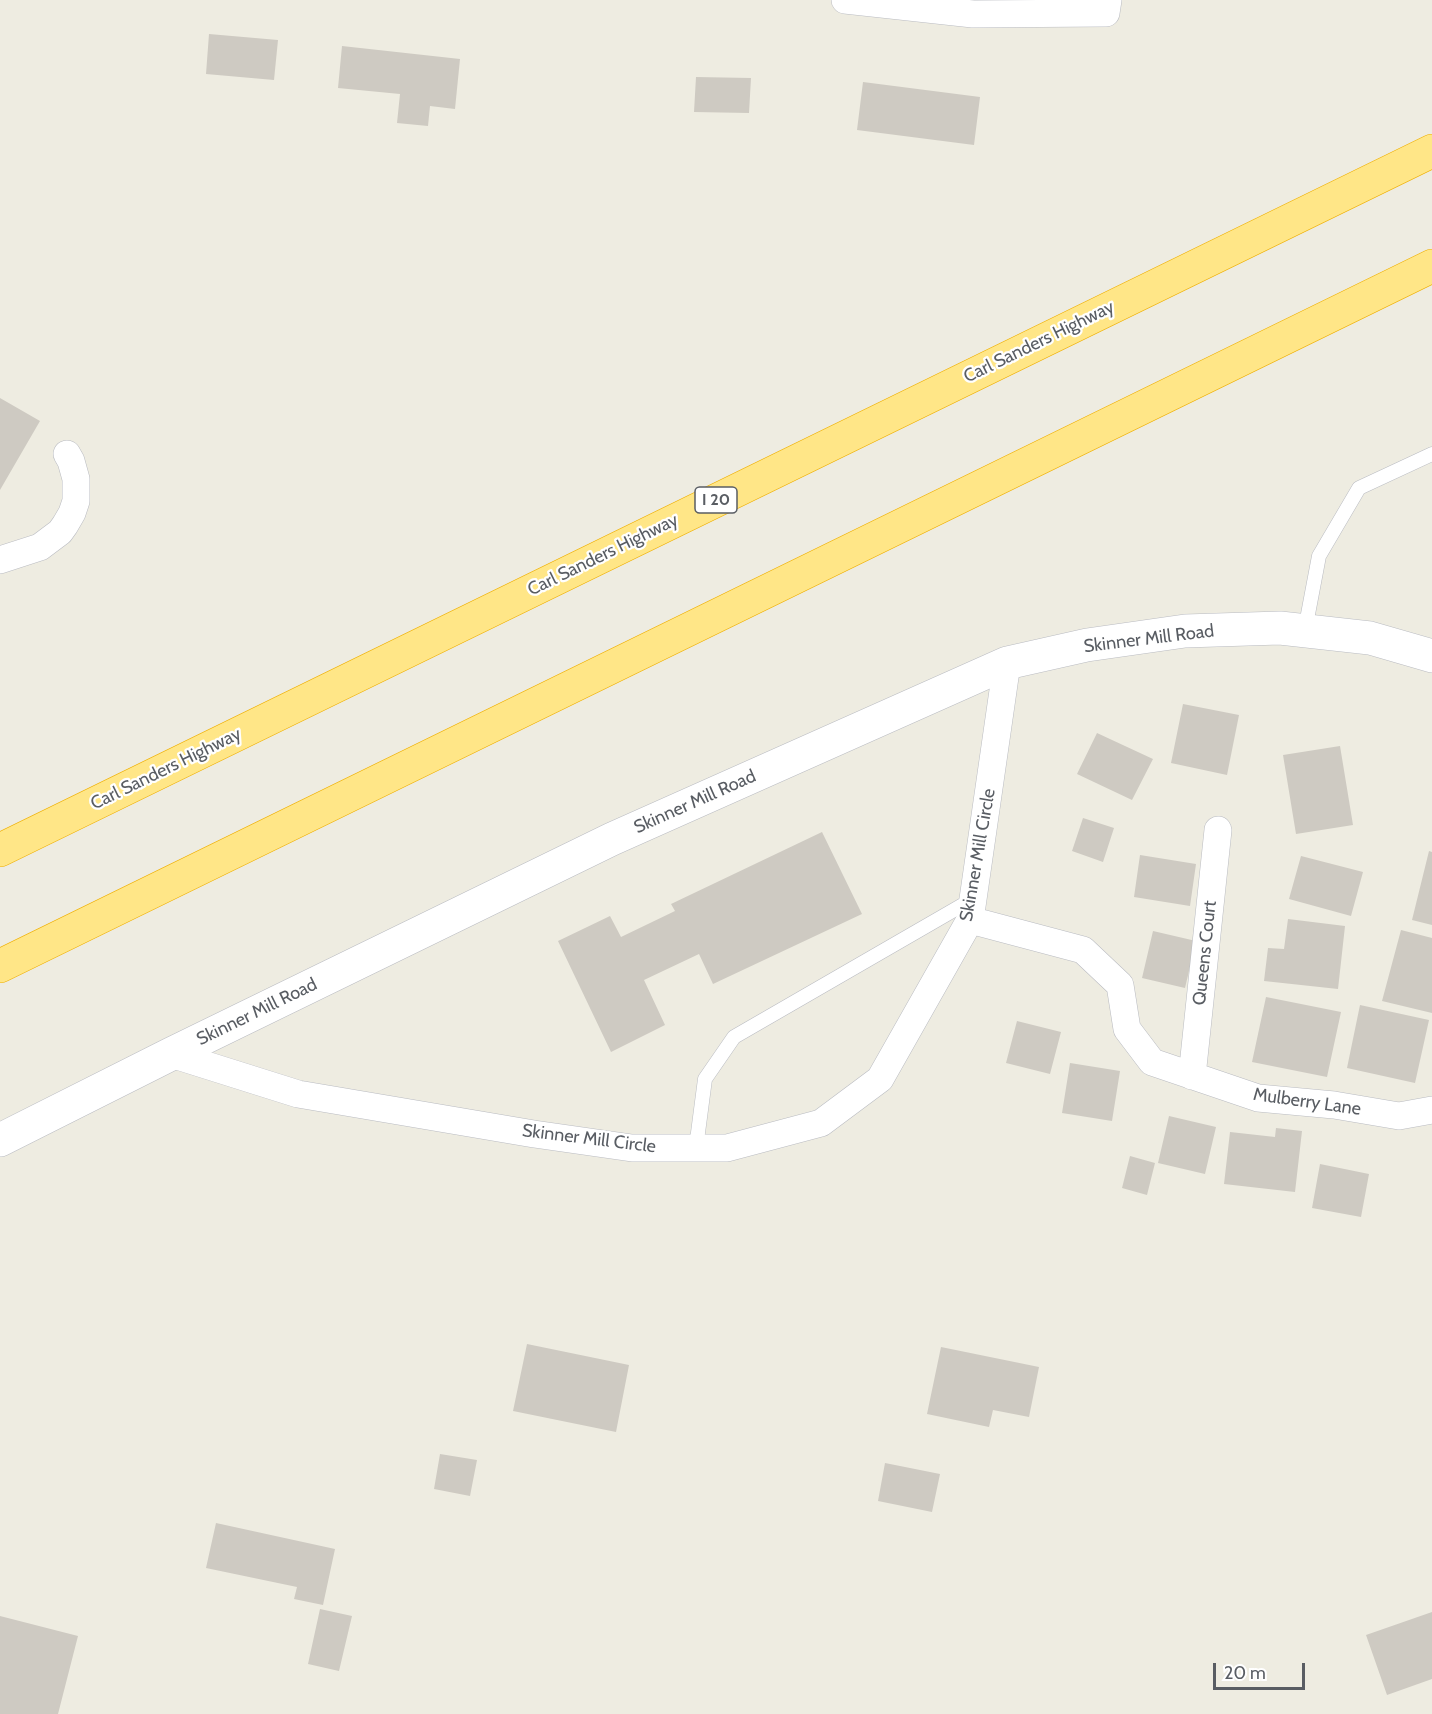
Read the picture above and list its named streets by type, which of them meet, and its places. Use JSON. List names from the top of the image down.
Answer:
{
  "streets": {
    "highway": ["Carl Sanders Highway", "I 20"],
    "street": [
      "Skinner Mill Road",
      "Skinner Mill Circle",
      "Queens Court",
      "Mulberry Lane"
    ]
  },
  "crossings": [
    ["Skinner Mill Road", "Skinner Mill Circle"],
    ["Skinner Mill Circle", "Mulberry Lane"],
    ["Queens Court", "Mulberry Lane"]
  ],
  "scale_bar": "20 m"
}
